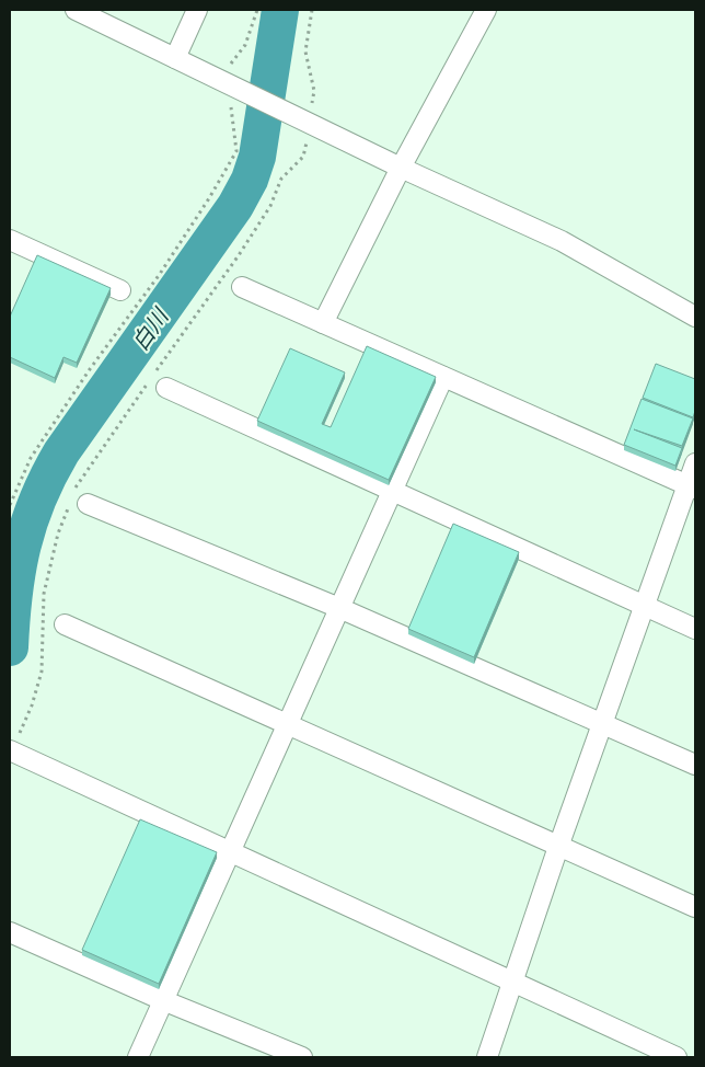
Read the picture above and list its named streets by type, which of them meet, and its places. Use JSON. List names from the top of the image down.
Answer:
{
  "water": ["白川"]
}
